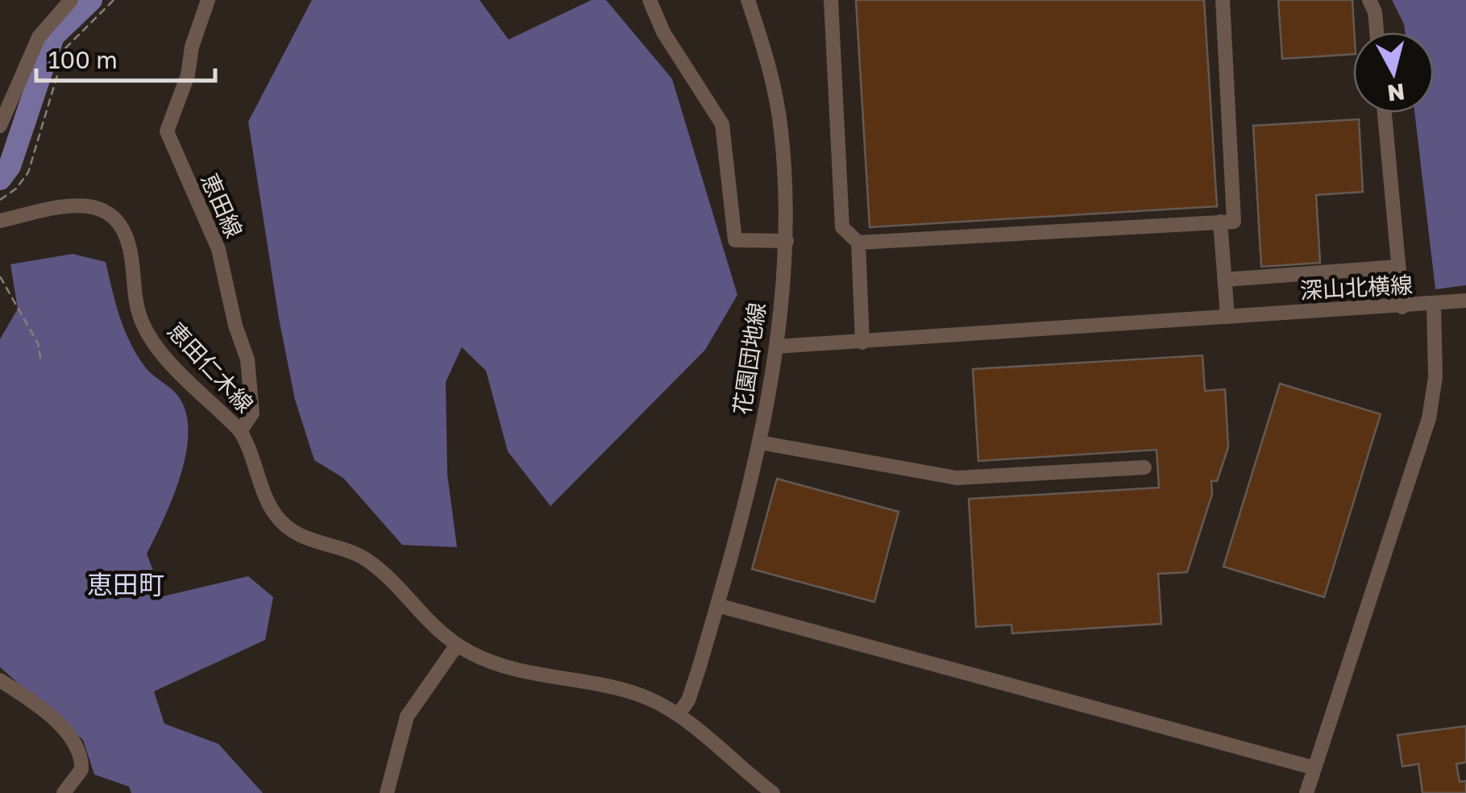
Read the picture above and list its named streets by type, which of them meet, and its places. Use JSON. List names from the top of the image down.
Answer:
{
  "streets": {
    "street": [
      "恵田線",
      "深山北横線",
      "花園団地線",
      "恵田仁木線"
    ]
  },
  "crossings": [
    ["恵田線", "恵田仁木線"],
    ["深山北横線", "花園団地線"],
    ["花園団地線", "恵田仁木線"]
  ],
  "districts": ["恵田町"],
  "scale_bar": "100 m",
  "north": "bottom"
}
